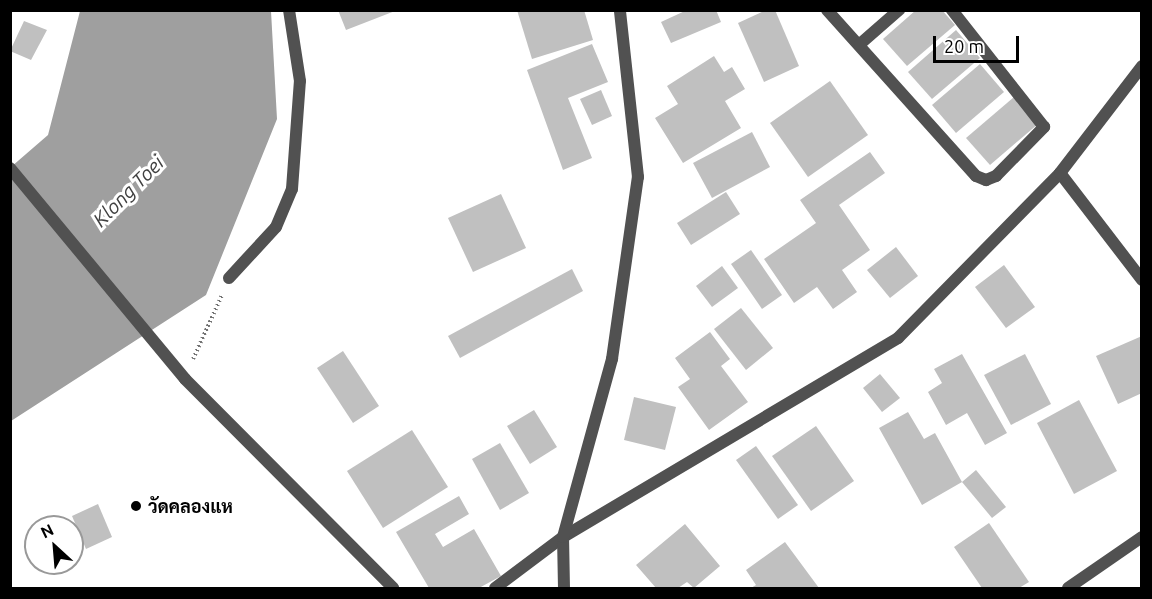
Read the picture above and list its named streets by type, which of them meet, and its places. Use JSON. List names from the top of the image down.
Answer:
{
  "water": ["Klong Toei"],
  "places": ["วัดคลองแห"],
  "scale_bar": "20 m",
  "north": "top left"
}
